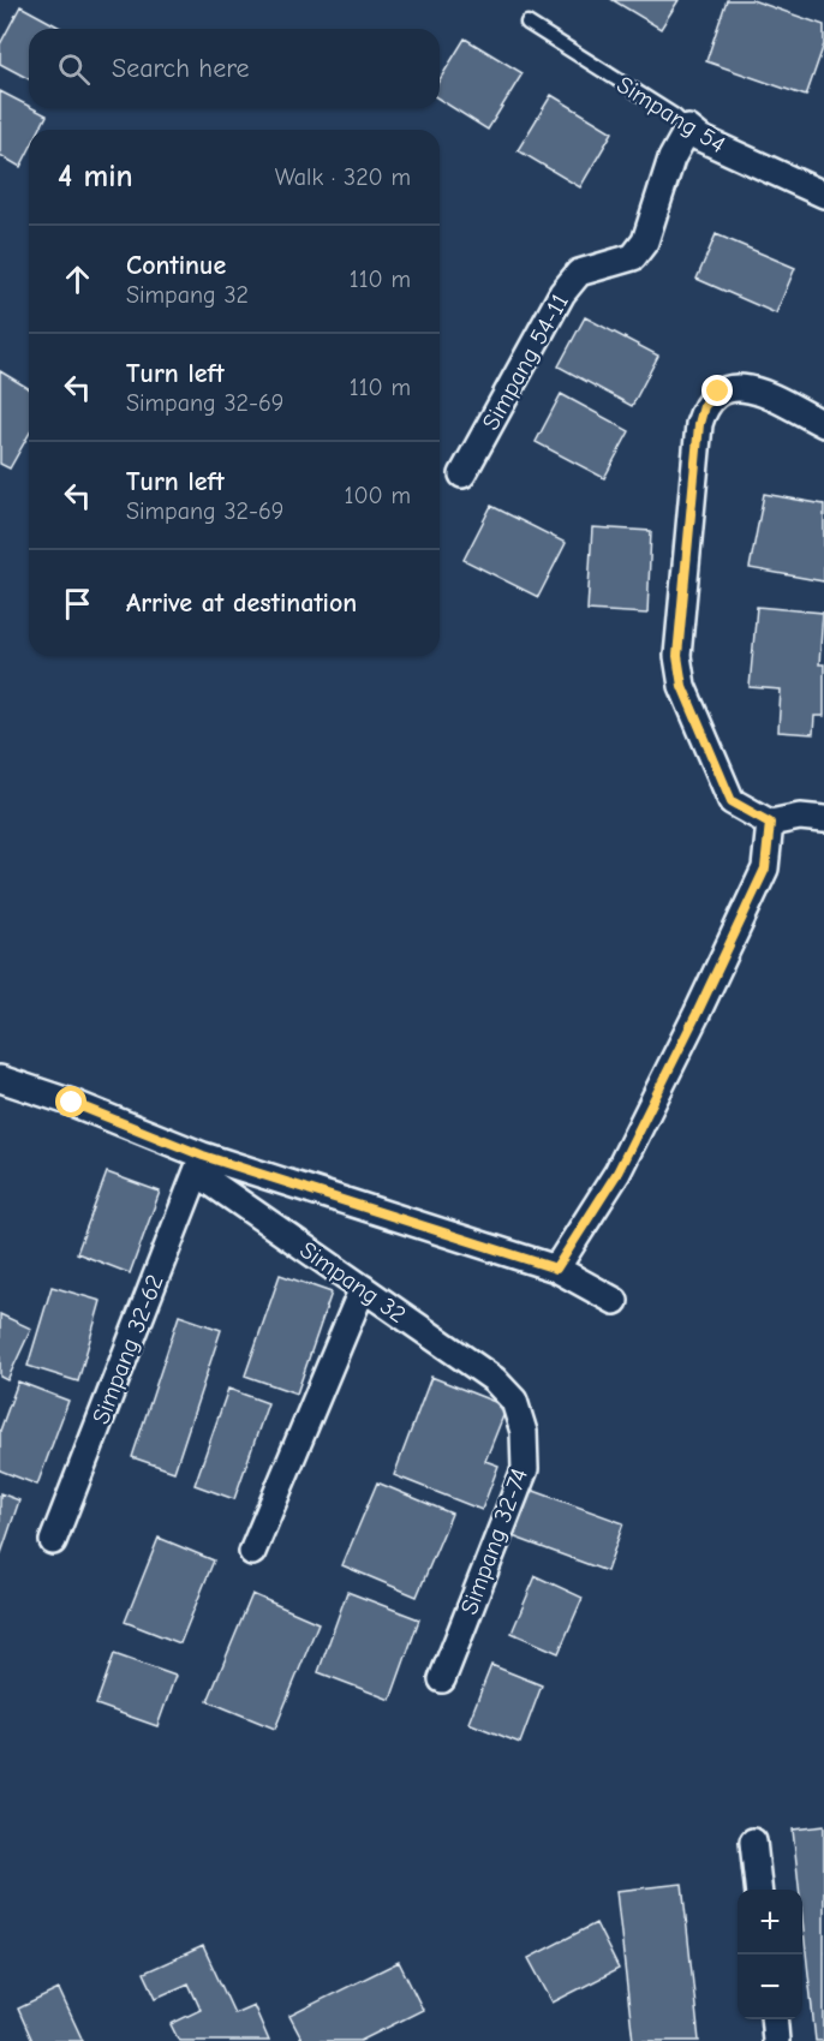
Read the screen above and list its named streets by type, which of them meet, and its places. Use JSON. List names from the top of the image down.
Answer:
{
  "streets": {
    "street": [
      "Simpang 54",
      "Simpang 54-11",
      "Simpang 32",
      "Simpang 32-62",
      "Simpang 32-74"
    ]
  },
  "crossings": [
    ["Simpang 54", "Simpang 54-11"],
    ["Simpang 32", "Simpang 32-62"],
    ["Simpang 32", "Simpang 32-74"]
  ],
  "page": {
    "search": "Search here",
    "heading": ["4 min", "Walk · 320 m"],
    "list": [
      ["Continue", "Simpang 32", "110 m"],
      ["Turn left", "Simpang 32-69", "110 m"],
      ["Turn left", "Simpang 32-69", "100 m"],
      "Arrive at destination"
    ],
    "map_buttons": ["+", "−"]
  }
}
